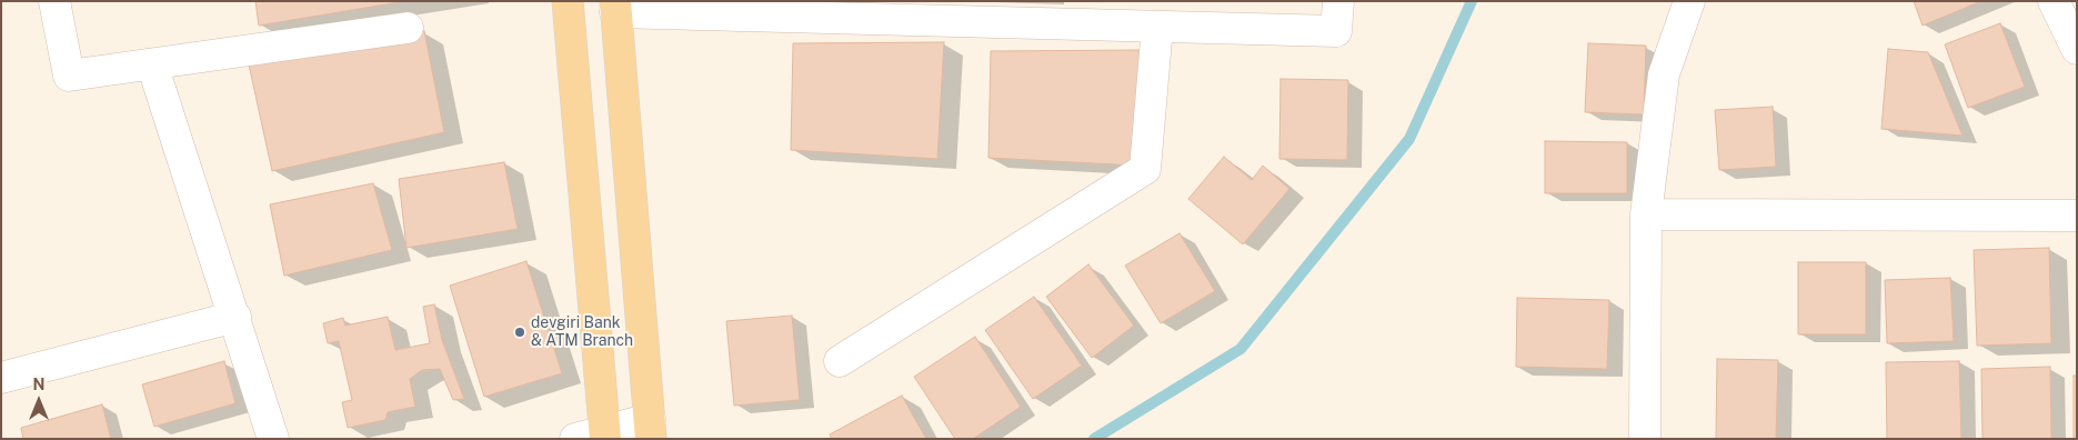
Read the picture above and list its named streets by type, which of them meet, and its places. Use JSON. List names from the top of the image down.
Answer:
{
  "places": ["devgiri Bank & ATM Branch"],
  "north": "top"
}
